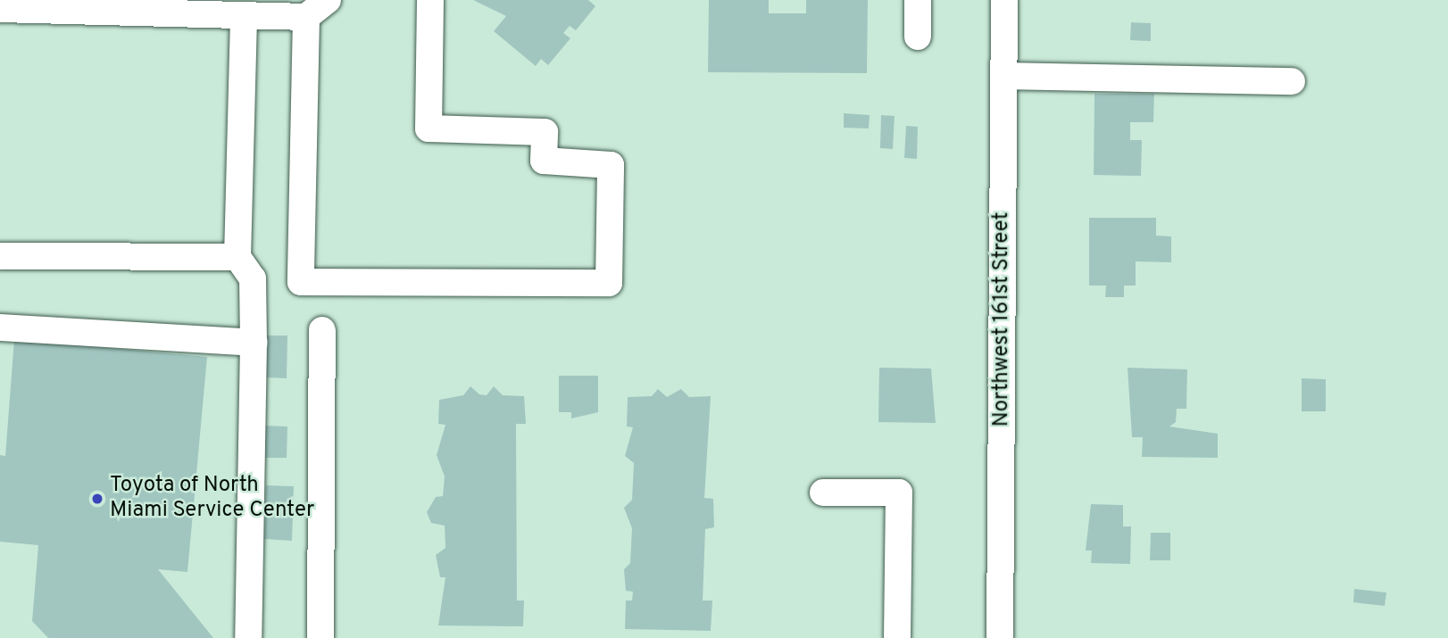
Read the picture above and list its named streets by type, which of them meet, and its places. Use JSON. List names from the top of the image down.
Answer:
{
  "streets": {
    "street": ["Northwest 161st Street"]
  },
  "places": ["Toyota of North Miami Service Center"]
}
